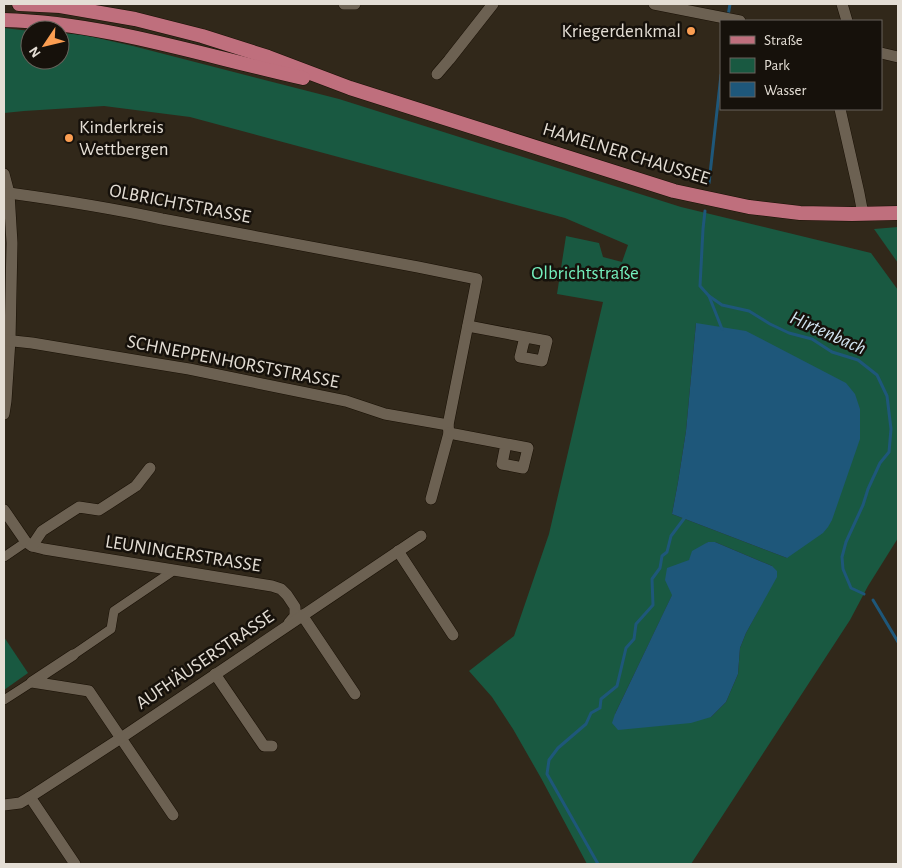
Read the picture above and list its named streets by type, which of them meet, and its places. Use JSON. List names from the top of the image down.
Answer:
{
  "streets": {
    "main road": ["HAMELNER CHAUSSEE"],
    "street": [
      "OLBRICHTSTRASSE",
      "SCHNEPPENHORSTSTRASSE",
      "LEUNINGERSTRASSE",
      "AUFHÄUSERSTRASSE"
    ]
  },
  "crossings": [
    ["OLBRICHTSTRASSE", "SCHNEPPENHORSTSTRASSE"],
    ["LEUNINGERSTRASSE", "AUFHÄUSERSTRASSE"]
  ],
  "water": ["Hirtenbach"],
  "parks": ["Olbrichtstraße"],
  "places": ["Kriegerdenkmal", "Kinderkreis Wettbergen"],
  "legend": ["Straße", "Park", "Wasser"],
  "north": "bottom left"
}
